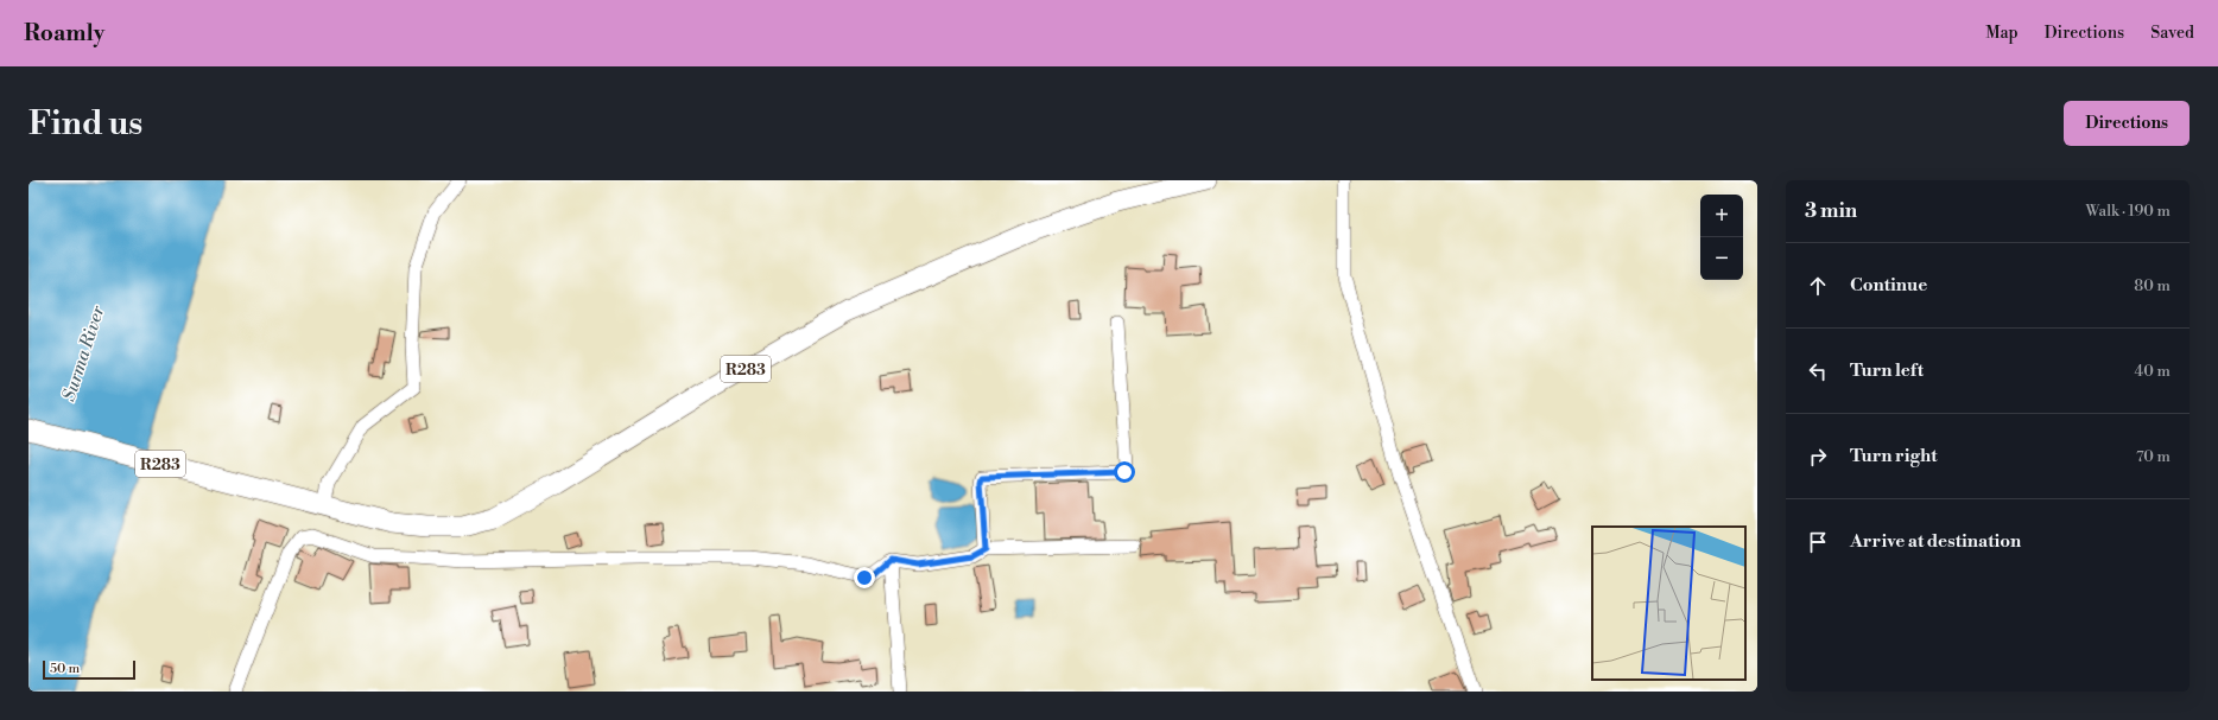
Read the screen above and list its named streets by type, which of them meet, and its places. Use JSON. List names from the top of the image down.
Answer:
{
  "streets": {
    "main road": ["R283"]
  },
  "water": ["Surma River"],
  "scale_bar": "50 m",
  "page": {
    "header": "Roamly",
    "nav": ["Map", "Directions", "Saved"],
    "buttons": "Directions",
    "title": "Find us",
    "heading": ["3 min", "Walk · 190 m"],
    "map_buttons": ["+", "−"],
    "list": [
      ["Continue", "80 m"],
      ["Turn left", "40 m"],
      ["Turn right", "70 m"],
      "Arrive at destination"
    ],
    "scale": "50 m"
  }
}
